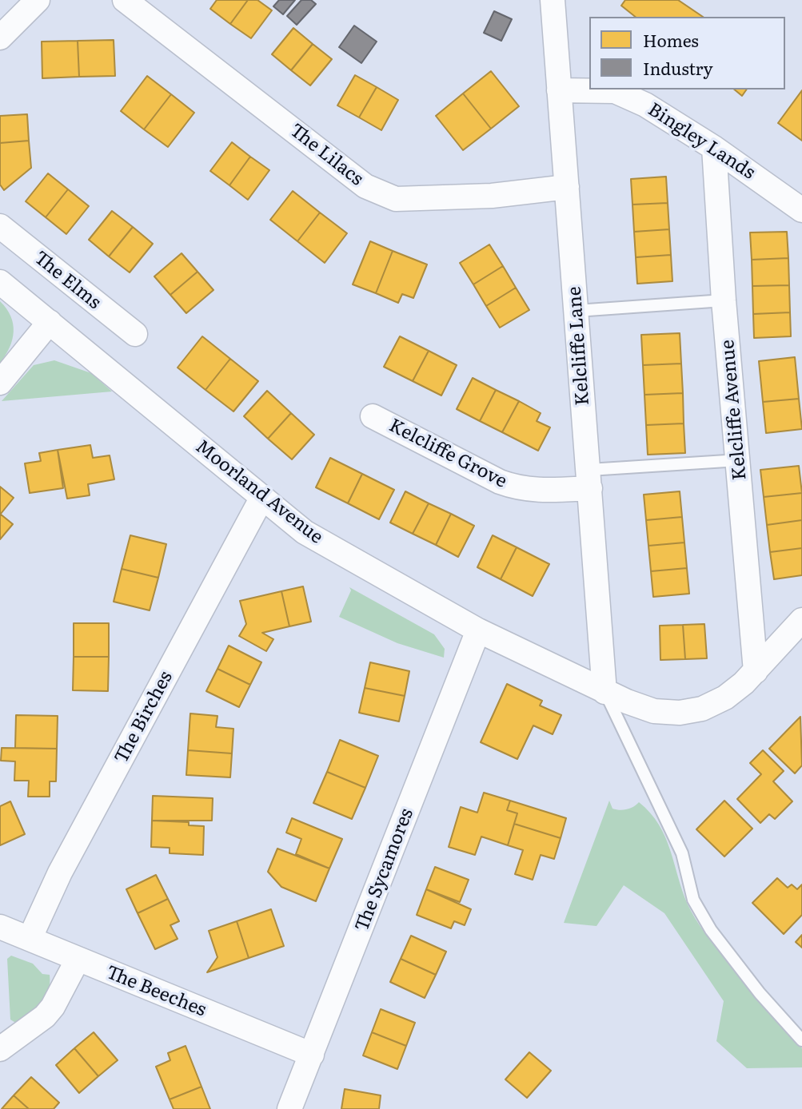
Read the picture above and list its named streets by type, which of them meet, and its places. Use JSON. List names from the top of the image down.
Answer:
{
  "streets": {
    "street": [
      "Bingley Lands",
      "The Lilacs",
      "The Elms",
      "Kelcliffe Lane",
      "Kelcliffe Avenue",
      "Kelcliffe Grove",
      "Moorland Avenue",
      "The Birches",
      "The Sycamores",
      "The Beeches"
    ]
  },
  "crossings": [
    ["Bingley Lands", "Kelcliffe Lane"],
    ["Bingley Lands", "Kelcliffe Avenue"],
    ["The Lilacs", "Kelcliffe Lane"],
    ["Kelcliffe Lane", "Kelcliffe Grove"],
    ["Kelcliffe Lane", "Moorland Avenue"],
    ["Kelcliffe Avenue", "Moorland Avenue"],
    ["Moorland Avenue", "The Birches"],
    ["Moorland Avenue", "The Sycamores"],
    ["The Birches", "The Beeches"],
    ["The Sycamores", "The Beeches"]
  ],
  "legend": ["Homes", "Industry"]
}
